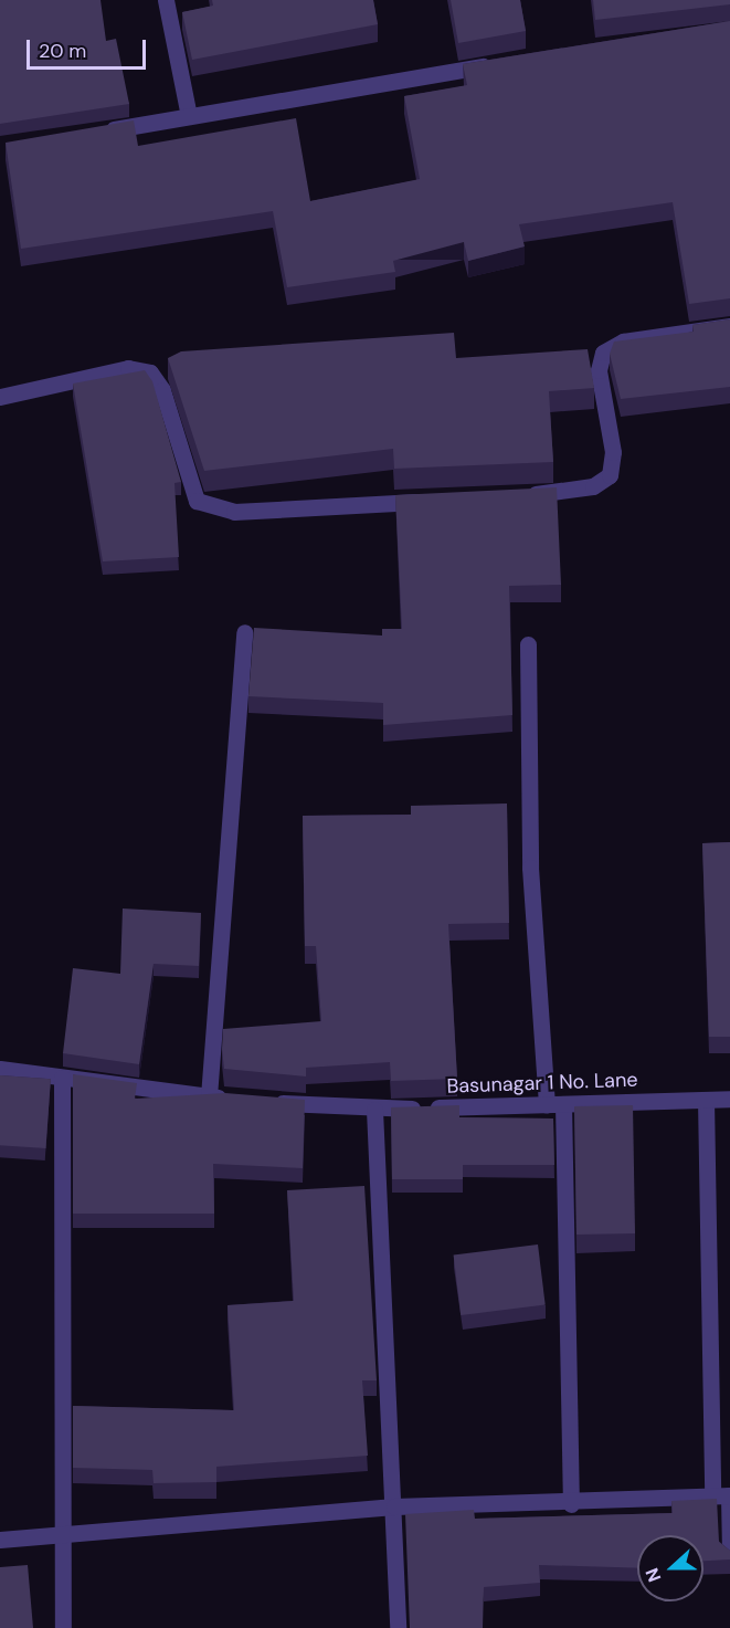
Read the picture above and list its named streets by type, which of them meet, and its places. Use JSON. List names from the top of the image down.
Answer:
{
  "streets": {
    "street": ["Basunagar 1 No. Lane"]
  },
  "scale_bar": "20 m",
  "north": "left"
}
